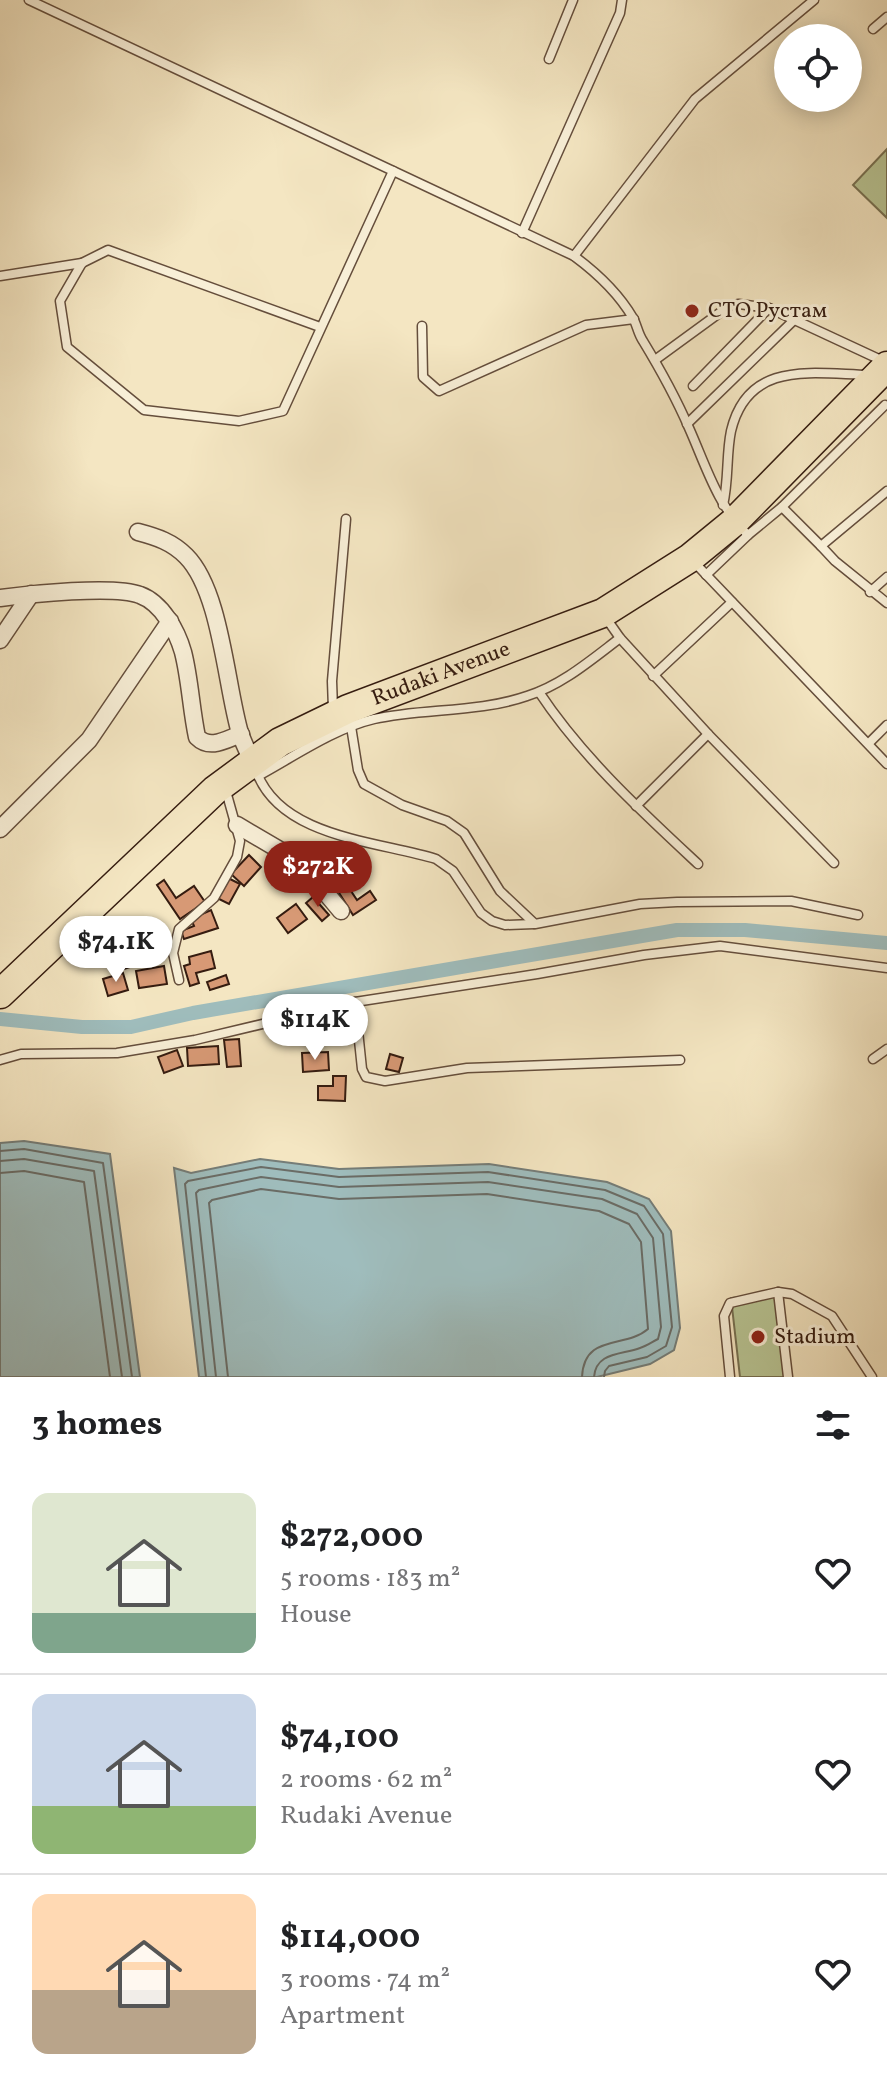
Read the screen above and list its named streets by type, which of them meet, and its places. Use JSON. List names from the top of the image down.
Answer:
{
  "streets": {
    "highway": ["Rudaki Avenue"]
  },
  "places": ["СТО Рустам", "Stadium"],
  "page": {
    "price": ["$272K", "$74.1K", "$114K"],
    "heading": "3 homes",
    "list": [
      {
        "name": "$272,000",
        "note": "5 rooms · 183 m² · House"
      },
      {
        "name": "$74,100",
        "note": "2 rooms · 62 m² · Rudaki Avenue"
      },
      {
        "name": "$114,000",
        "note": "3 rooms · 74 m² · Apartment"
      }
    ]
  }
}
